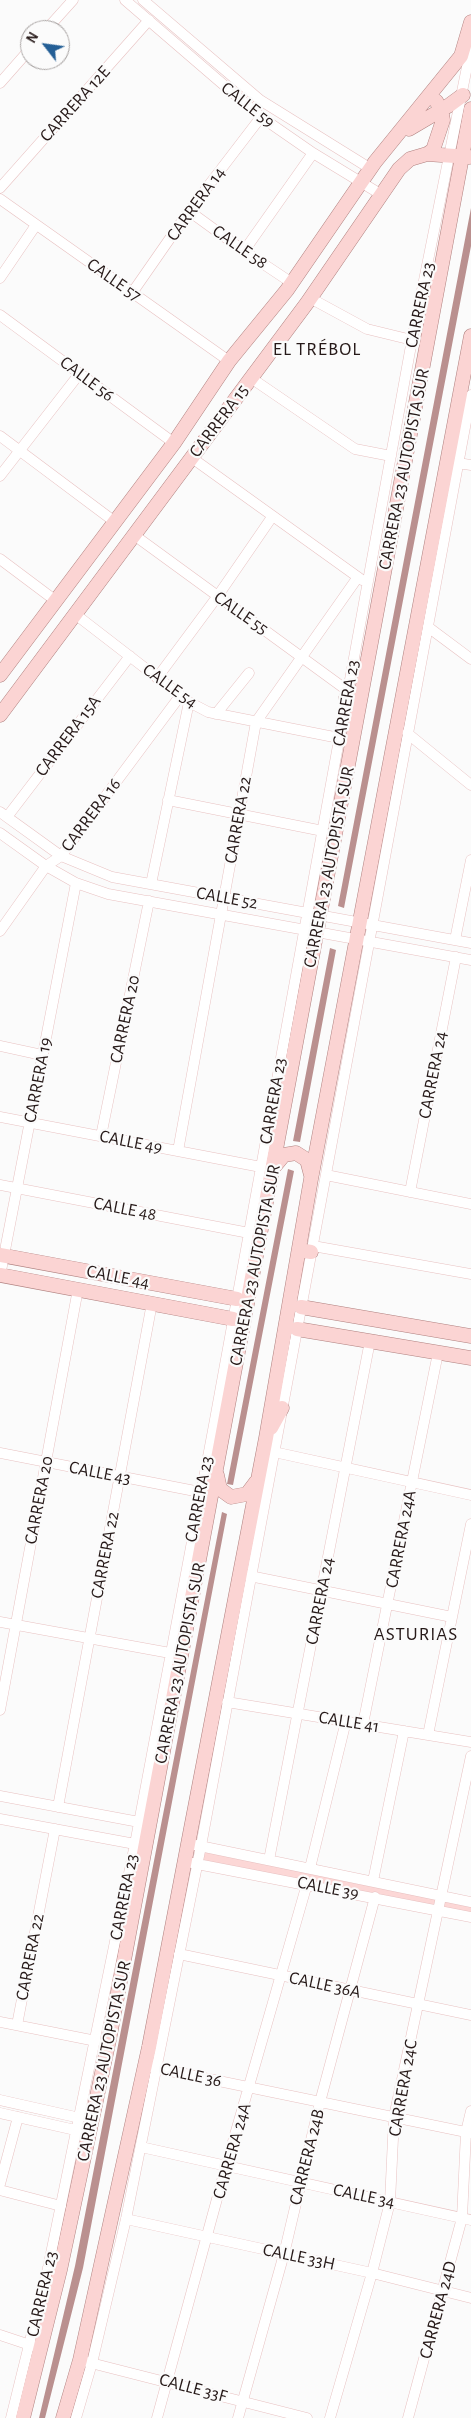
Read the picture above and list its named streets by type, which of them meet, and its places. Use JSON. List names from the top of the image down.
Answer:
{
  "streets": {
    "main road": ["CARRERA 15", "CARRERA 23 AUTOPISTA SUR", "CALLE 44"],
    "street": [
      "CARRERA 12E",
      "CALLE 59",
      "CARRERA 14",
      "CALLE 58",
      "CALLE 57",
      "CARRERA 23",
      "CALLE 56",
      "CALLE 55",
      "CALLE 54",
      "CARRERA 15A",
      "CARRERA 16",
      "CARRERA 22",
      "CALLE 52",
      "CARRERA 20",
      "CARRERA 24",
      "CARRERA 19",
      "CALLE 49",
      "CALLE 48",
      "CALLE 43",
      "CARRERA 24A",
      "CALLE 41",
      "CALLE 39",
      "CALLE 36A",
      "CALLE 36",
      "CARRERA 24C",
      "CARRERA 24B",
      "CALLE 34",
      "CALLE 33H",
      "CARRERA 24D",
      "CALLE 33F"
    ]
  },
  "crossings": [
    ["CARRERA 12E", "CALLE 59"],
    ["CALLE 59", "CARRERA 14"],
    ["CALLE 59", "CARRERA 15"],
    ["CARRERA 14", "CALLE 58"],
    ["CARRERA 14", "CALLE 57"],
    ["CALLE 58", "CARRERA 15"],
    ["CALLE 57", "CARRERA 15"],
    ["CARRERA 23", "CARRERA 15"],
    ["CARRERA 23", "CARRERA 23 AUTOPISTA SUR"],
    ["CARRERA 23", "CALLE 55"],
    ["CARRERA 23", "CALLE 54"],
    ["CARRERA 23", "CALLE 52"],
    ["CARRERA 23", "CALLE 49"],
    ["CARRERA 23", "CALLE 48"],
    ["CARRERA 23", "CALLE 44"],
    ["CARRERA 23", "CALLE 43"],
    ["CALLE 56", "CARRERA 15"],
    ["CARRERA 15", "CARRERA 23 AUTOPISTA SUR"],
    ["CARRERA 15", "CALLE 55"],
    ["CARRERA 15", "CALLE 54"],
    ["CARRERA 23 AUTOPISTA SUR", "CALLE 52"],
    ["CARRERA 23 AUTOPISTA SUR", "CALLE 49"],
    ["CALLE 55", "CARRERA 22"],
    ["CALLE 54", "CARRERA 15A"],
    ["CALLE 54", "CARRERA 16"],
    ["CALLE 54", "CARRERA 22"],
    ["CARRERA 15A", "CALLE 52"],
    ["CARRERA 16", "CALLE 52"],
    ["CARRERA 22", "CALLE 52"],
    ["CARRERA 22", "CALLE 49"],
    ["CARRERA 22", "CALLE 44"],
    ["CARRERA 22", "CALLE 43"],
    ["CALLE 52", "CARRERA 20"],
    ["CALLE 52", "CARRERA 24"],
    ["CALLE 52", "CARRERA 19"],
    ["CARRERA 20", "CALLE 49"],
    ["CARRERA 20", "CALLE 44"],
    ["CARRERA 20", "CALLE 43"],
    ["CARRERA 24", "CALLE 41"],
    ["CARRERA 24", "CALLE 39"],
    ["CARRERA 19", "CALLE 49"],
    ["CARRERA 19", "CALLE 48"],
    ["CARRERA 19", "CALLE 44"],
    ["CARRERA 24A", "CALLE 41"],
    ["CARRERA 24A", "CALLE 39"],
    ["CARRERA 24A", "CALLE 36A"],
    ["CARRERA 24A", "CALLE 36"],
    ["CARRERA 24A", "CALLE 34"],
    ["CARRERA 24A", "CALLE 33H"],
    ["CARRERA 24A", "CALLE 33F"],
    ["CALLE 39", "CARRERA 24C"],
    ["CALLE 39", "CARRERA 24B"],
    ["CALLE 36A", "CARRERA 24C"],
    ["CALLE 36A", "CARRERA 24B"],
    ["CALLE 36", "CARRERA 24C"],
    ["CALLE 36", "CARRERA 24B"],
    ["CALLE 36", "CARRERA 24D"],
    ["CARRERA 24C", "CALLE 34"],
    ["CARRERA 24C", "CALLE 33H"],
    ["CARRERA 24B", "CALLE 34"],
    ["CARRERA 24B", "CALLE 33H"],
    ["CARRERA 24B", "CALLE 33F"],
    ["CALLE 34", "CARRERA 24D"],
    ["CALLE 33H", "CARRERA 24D"]
  ],
  "districts": ["EL TRÉBOL", "ASTURIAS"],
  "north": "top left"
}
